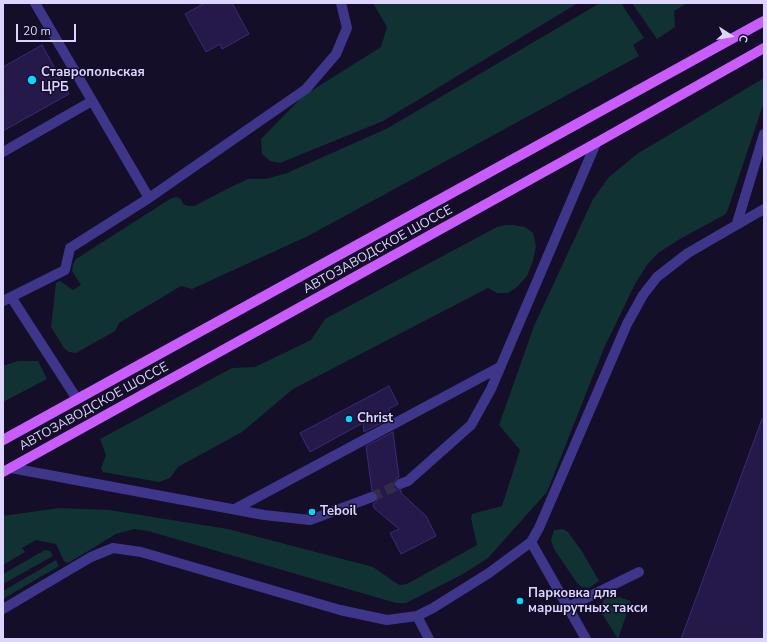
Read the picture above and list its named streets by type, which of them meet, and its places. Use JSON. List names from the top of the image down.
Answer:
{
  "streets": {
    "main road": ["АВТОЗАВОДСКОЕ ШОССЕ"]
  },
  "places": [
    "Ставропольская ЦРБ",
    "Christ",
    "Teboil",
    "Парковка для маршрутных такси"
  ],
  "scale_bar": "20 m",
  "north": "right"
}
